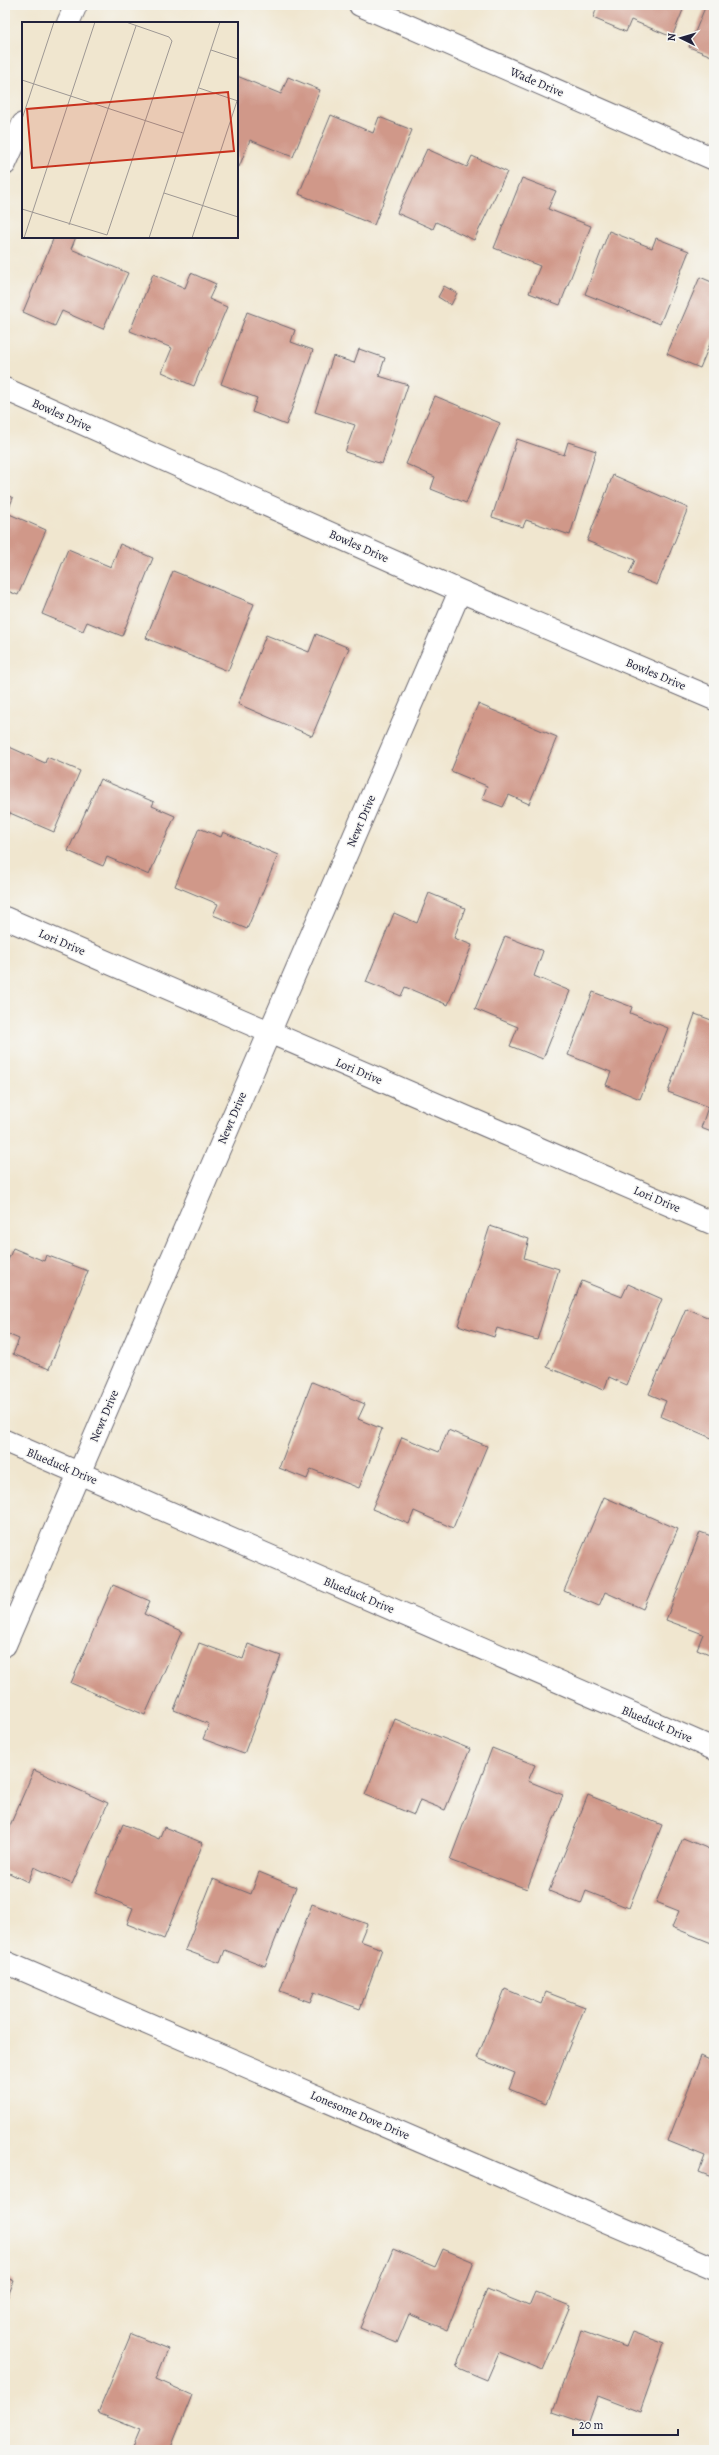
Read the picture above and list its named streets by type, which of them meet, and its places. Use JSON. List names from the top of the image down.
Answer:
{
  "streets": {
    "street": [
      "Wade Drive",
      "Bowles Drive",
      "Newt Drive",
      "Lori Drive",
      "Blueduck Drive",
      "Lonesome Dove Drive"
    ]
  },
  "crossings": [
    ["Bowles Drive", "Newt Drive"],
    ["Newt Drive", "Lori Drive"],
    ["Newt Drive", "Blueduck Drive"]
  ],
  "scale_bar": "20 m",
  "north": "left"
}
